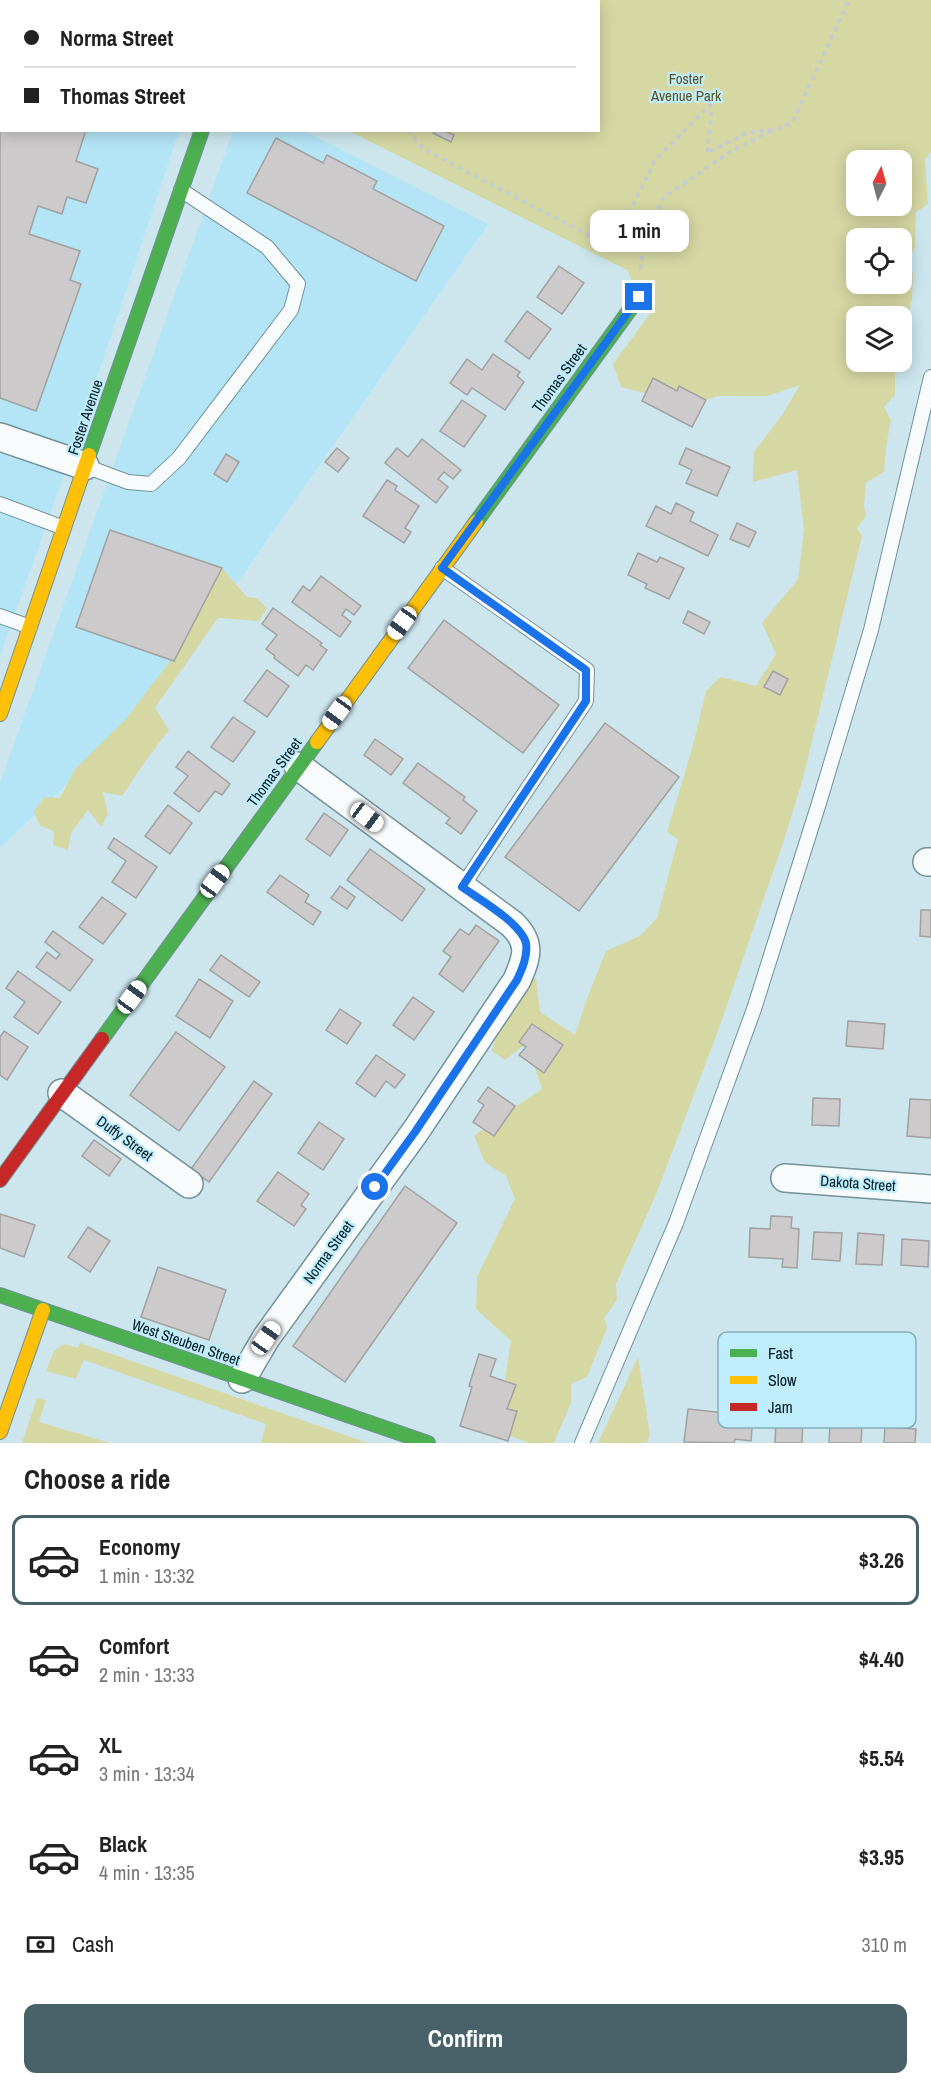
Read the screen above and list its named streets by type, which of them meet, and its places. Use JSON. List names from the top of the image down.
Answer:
{
  "streets": {
    "street": [
      "Thomas Street",
      "Foster Avenue",
      "Duffy Street",
      "Dakota Street",
      "Norma Street",
      "West Steuben Street"
    ]
  },
  "crossings": [
    ["Thomas Street", "Duffy Street"],
    ["Norma Street", "West Steuben Street"]
  ],
  "parks": ["Foster Avenue Park"],
  "legend": ["Fast", "Slow", "Jam"],
  "north": "top",
  "page": {
    "banner": ["Norma Street", "Thomas Street"],
    "bubble": "1 min",
    "heading": "Choose a ride",
    "list": [
      {
        "name": "Economy",
        "note": "1 min · 13:32",
        "value": "$3.26"
      },
      {
        "name": "Comfort",
        "note": "2 min · 13:33",
        "value": "$4.40"
      },
      {
        "name": "XL",
        "note": "3 min · 13:34",
        "value": "$5.54"
      },
      {
        "name": "Black",
        "note": "4 min · 13:35",
        "value": "$3.95"
      }
    ],
    "pay": ["Cash", "310 m"],
    "buttons": "Confirm"
  }
}
